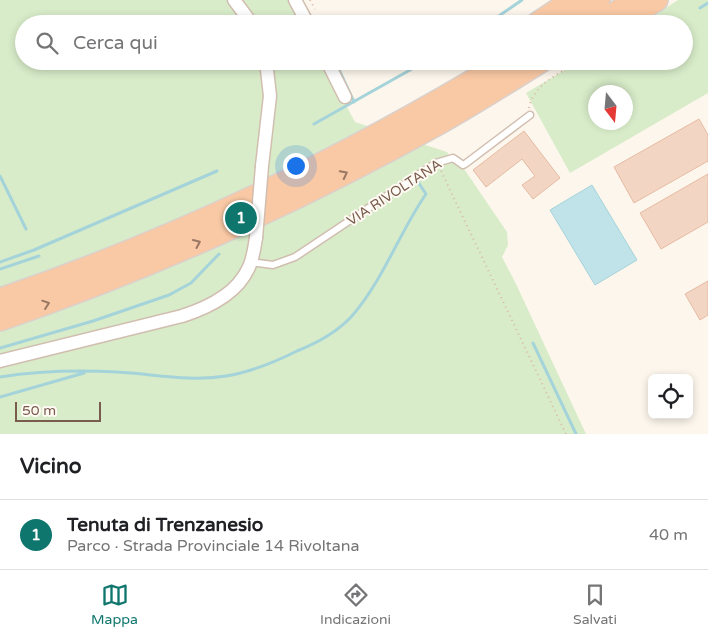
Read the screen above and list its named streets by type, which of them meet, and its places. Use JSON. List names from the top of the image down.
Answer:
{
  "streets": {
    "lane": ["VIA RIVOLTANA"]
  },
  "scale_bar": "50 m",
  "north": "bottom",
  "page": {
    "search": "Cerca qui",
    "pins": "1",
    "scale": "50 m",
    "heading": "Vicino",
    "list": [
      {
        "mark": "1",
        "name": "Tenuta di Trenzanesio",
        "note": "Parco · Strada Provinciale 14 Rivoltana",
        "value": "40 m"
      }
    ],
    "nav": ["Mappa", "Indicazioni", "Salvati"]
  }
}
